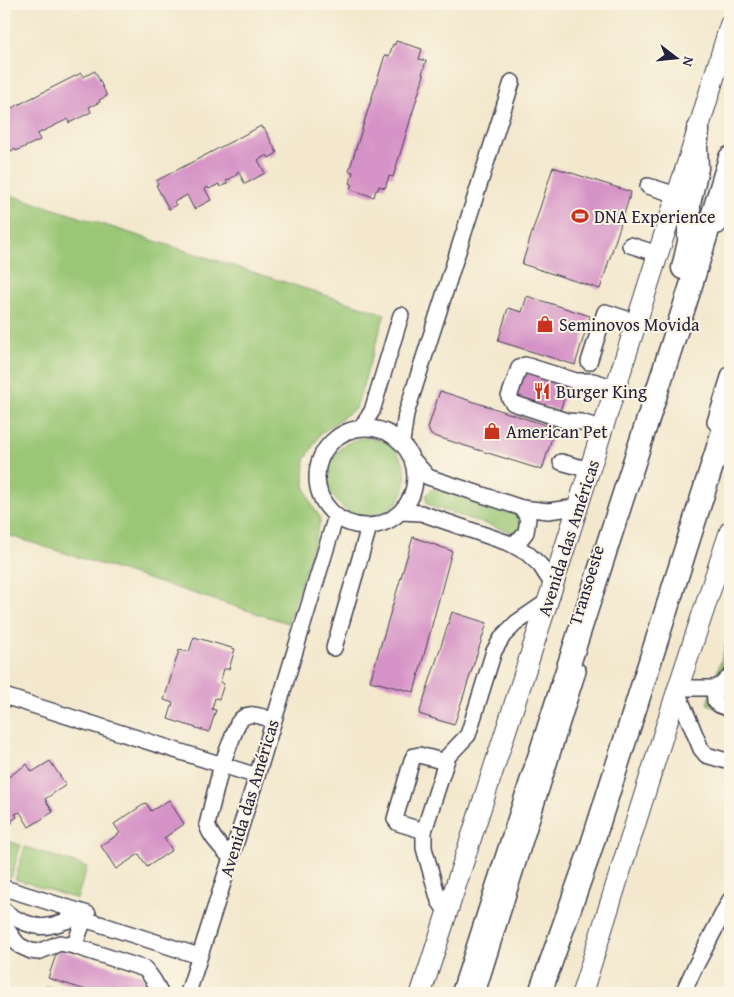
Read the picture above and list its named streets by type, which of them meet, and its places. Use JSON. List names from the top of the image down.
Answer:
{
  "streets": {
    "main road": ["Avenida das Américas"],
    "street": ["Transoeste"]
  },
  "places": {
    "sports": ["DNA Experience"],
    "shop": ["Seminovos Movida", "American Pet"],
    "restaurant": ["Burger King"]
  },
  "north": "right"
}
